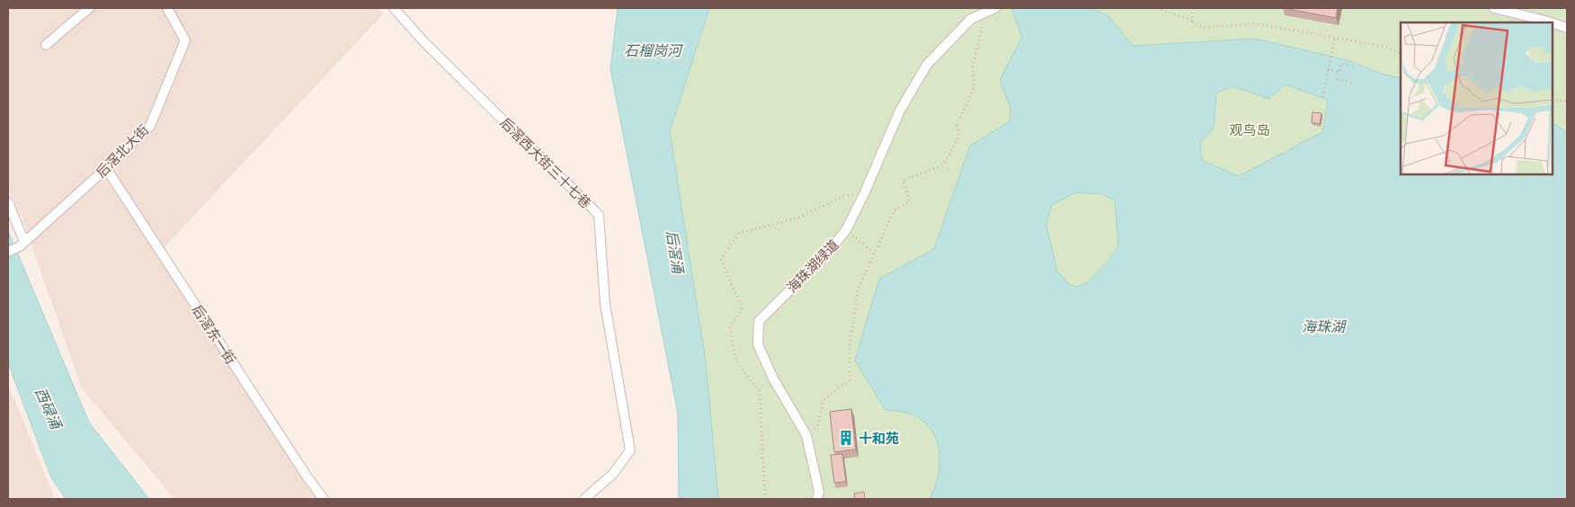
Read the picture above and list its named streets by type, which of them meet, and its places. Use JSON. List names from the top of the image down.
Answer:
{
  "streets": {
    "street": [
      "后滘北大街",
      "后滘西大街三十七巷",
      "海珠湖绿道",
      "后滘东一街"
    ]
  },
  "crossings": [
    ["后滘北大街", "后滘东一街"]
  ],
  "water": [
    "石榴岗河",
    "后滘涌",
    "海珠湖",
    "西碌涌"
  ],
  "parks": ["观鸟岛"],
  "places": {
    "building": ["十和苑"]
  }
}
